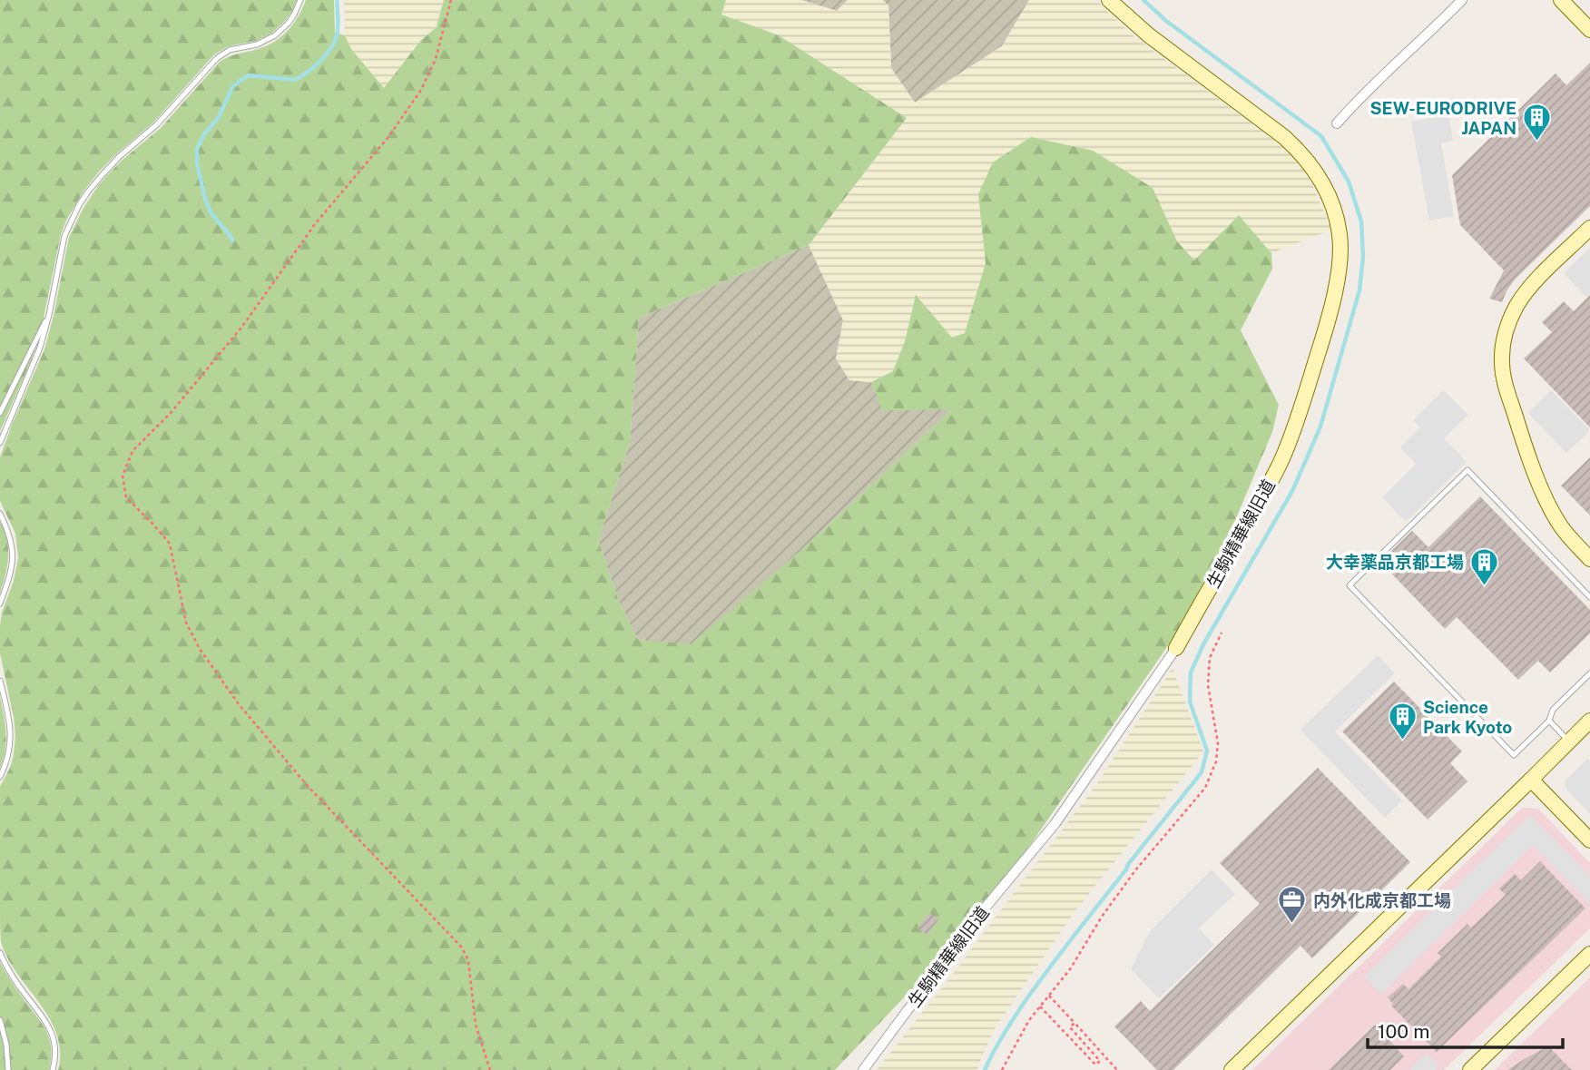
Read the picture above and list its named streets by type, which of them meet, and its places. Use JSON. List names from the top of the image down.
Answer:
{
  "streets": {
    "street": ["生駒精華線旧道"]
  },
  "places": {
    "building": ["SEW-EURODRIVE JAPAN", "大幸薬品京都工場", "Science Park Kyoto"],
    "office": ["内外化成京都工場"]
  },
  "scale_bar": "100 m"
}
